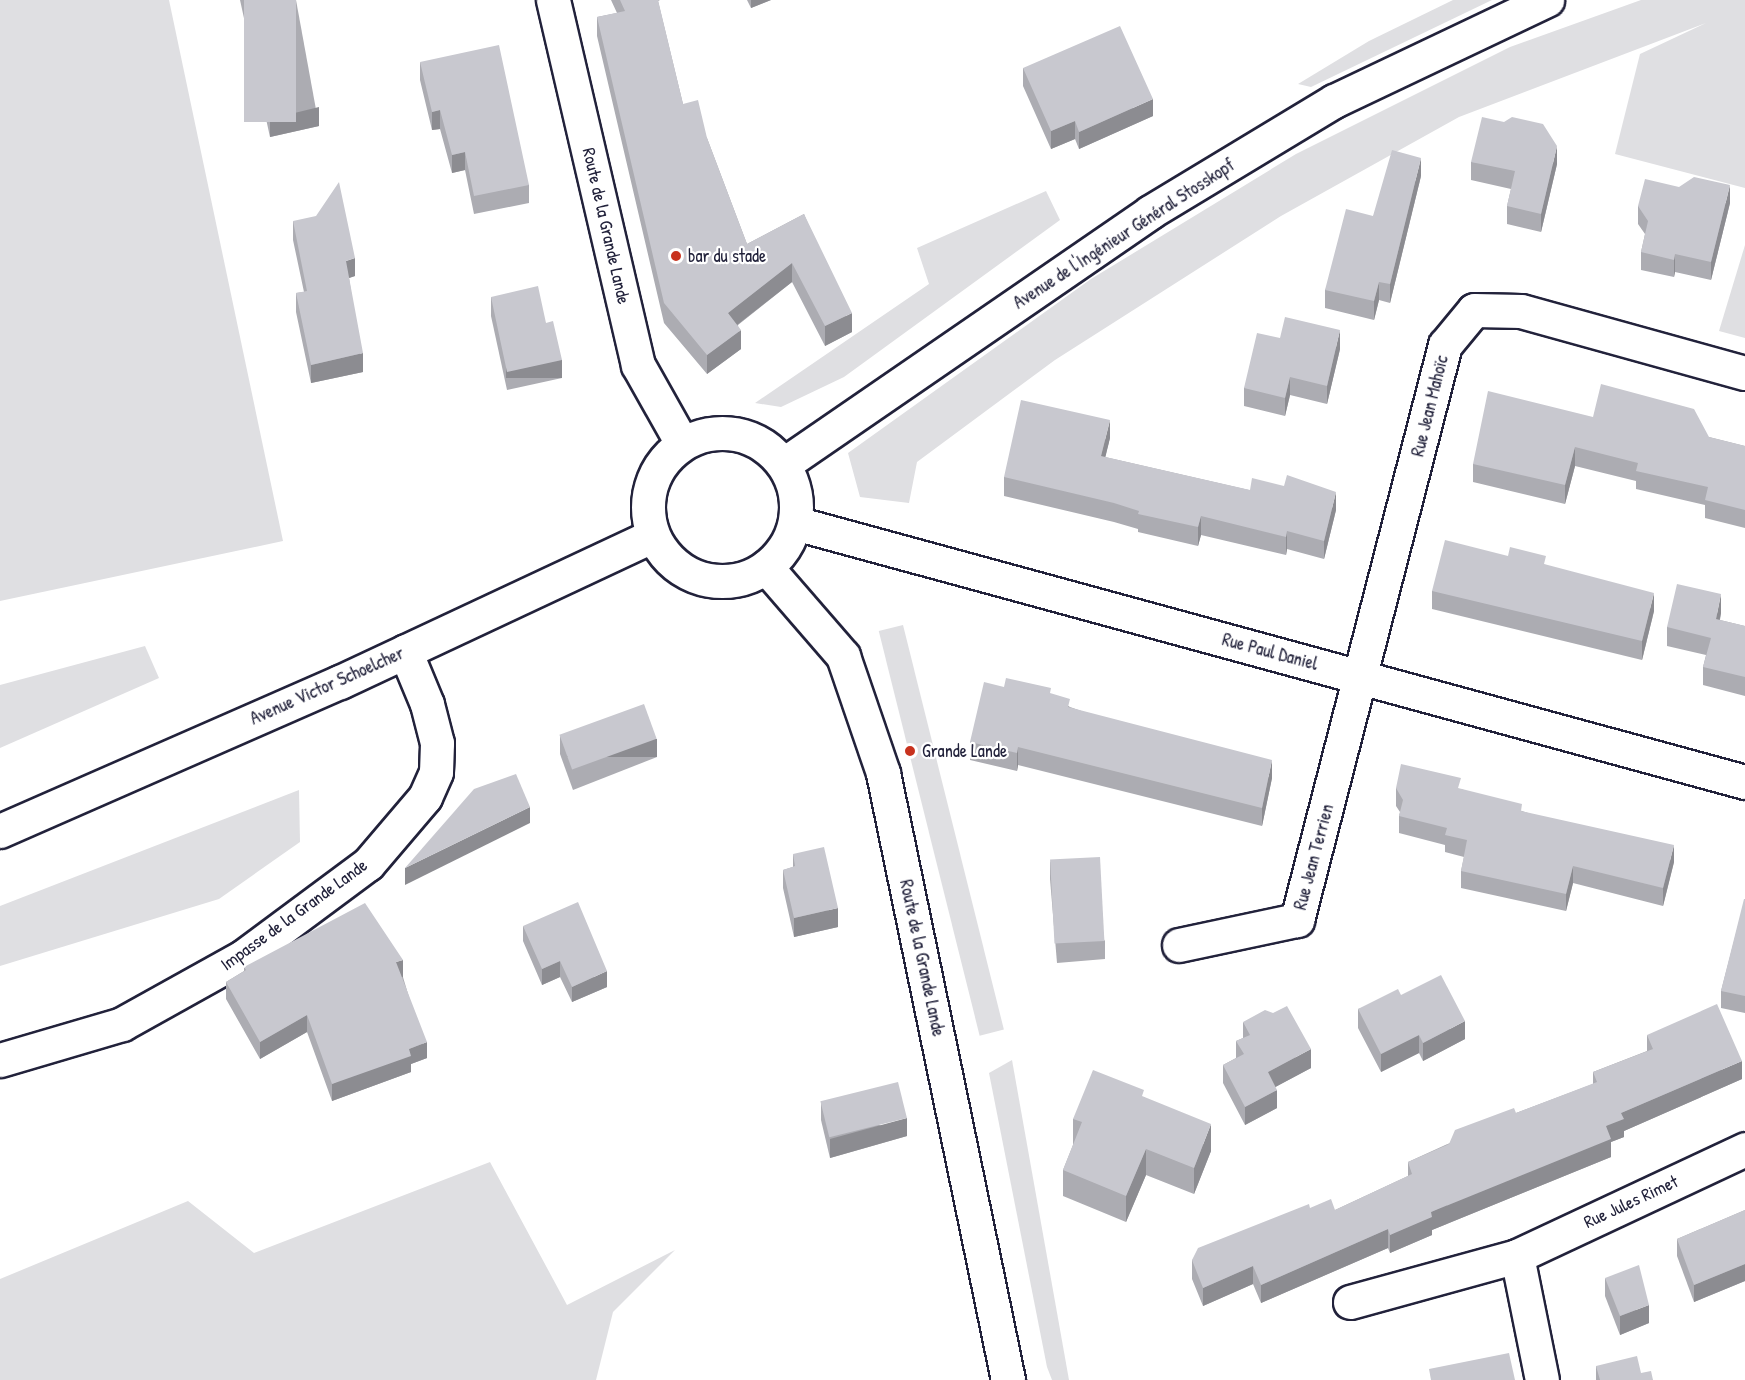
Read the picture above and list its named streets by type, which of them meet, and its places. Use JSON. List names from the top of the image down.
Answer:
{
  "streets": {
    "street": [
      "Route de la Grande Lande",
      "Avenue de l'Ingénieur Général Stosskopf",
      "Rue Jean Mahoïc",
      "Rue Paul Daniel",
      "Avenue Victor Schoelcher",
      "Rue Jean Terrien",
      "Impasse de la Grande Lande",
      "Rue Jules Rimet"
    ]
  },
  "crossings": [
    ["Route de la Grande Lande", "Avenue de l'Ingénieur Général Stosskopf"],
    ["Route de la Grande Lande", "Rue Paul Daniel"],
    ["Route de la Grande Lande", "Avenue Victor Schoelcher"],
    ["Avenue de l'Ingénieur Général Stosskopf", "Rue Paul Daniel"],
    ["Avenue de l'Ingénieur Général Stosskopf", "Avenue Victor Schoelcher"],
    ["Rue Jean Mahoïc", "Rue Paul Daniel"],
    ["Rue Jean Mahoïc", "Rue Jean Terrien"],
    ["Rue Paul Daniel", "Avenue Victor Schoelcher"],
    ["Rue Paul Daniel", "Rue Jean Terrien"],
    ["Avenue Victor Schoelcher", "Impasse de la Grande Lande"]
  ],
  "places": ["bar du stade", "Grande Lande"]
}
